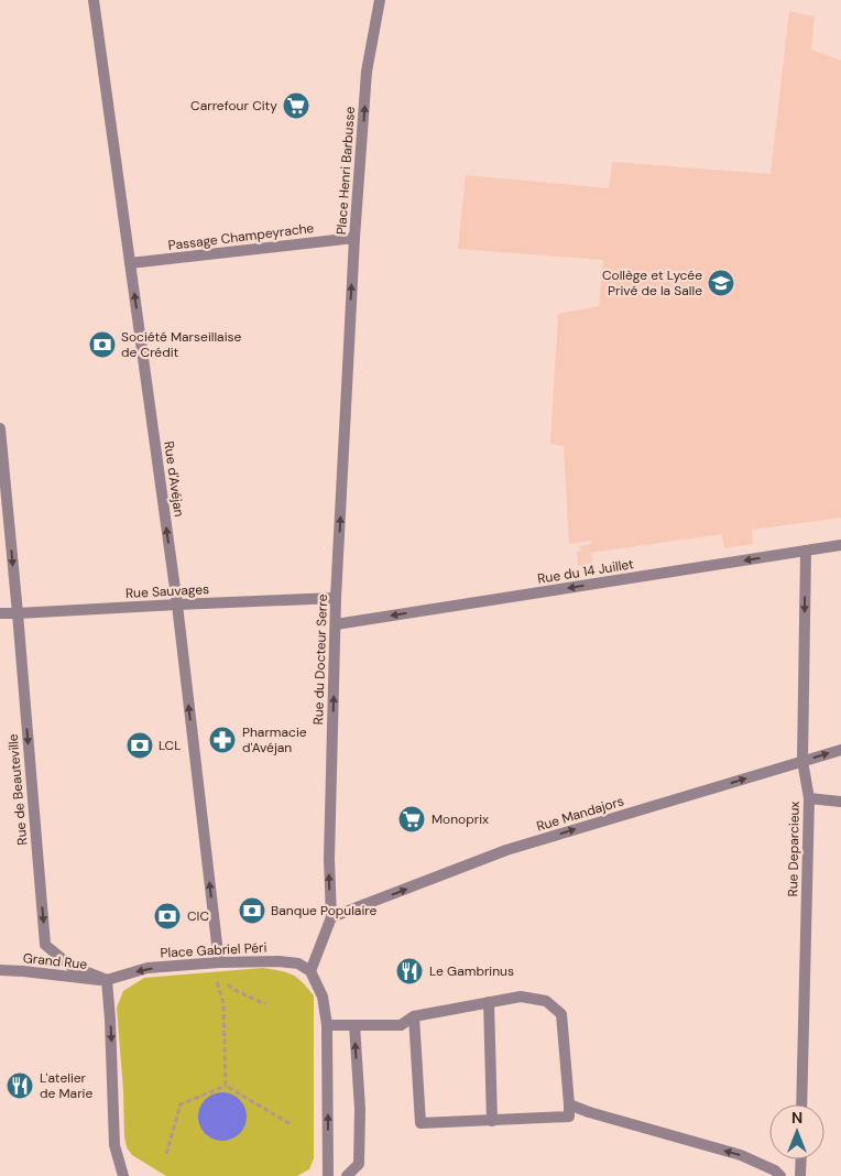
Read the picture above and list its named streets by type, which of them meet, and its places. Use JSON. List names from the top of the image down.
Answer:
{
  "streets": {
    "street": [
      "Place Henri Barbusse",
      "Passage Champeyrache",
      "Rue d'Avéjan",
      "Rue du 14 Juillet",
      "Rue Sauvages",
      "Rue du Docteur Serre",
      "Rue de Beauteville",
      "Rue Mandajors",
      "Rue Deparcieux",
      "Place Gabriel Péri",
      "Grand Rue"
    ]
  },
  "crossings": [
    ["Place Henri Barbusse", "Passage Champeyrache"],
    ["Place Henri Barbusse", "Rue du Docteur Serre"],
    ["Passage Champeyrache", "Rue d'Avéjan"],
    ["Rue d'Avéjan", "Rue Sauvages"],
    ["Rue d'Avéjan", "Place Gabriel Péri"],
    ["Rue du 14 Juillet", "Rue du Docteur Serre"],
    ["Rue du 14 Juillet", "Rue Deparcieux"],
    ["Rue Sauvages", "Rue du Docteur Serre"],
    ["Rue Sauvages", "Rue de Beauteville"],
    ["Rue du Docteur Serre", "Rue Mandajors"],
    ["Rue du Docteur Serre", "Place Gabriel Péri"],
    ["Rue de Beauteville", "Place Gabriel Péri"],
    ["Rue de Beauteville", "Grand Rue"],
    ["Rue Mandajors", "Rue Deparcieux"],
    ["Place Gabriel Péri", "Grand Rue"]
  ],
  "one_way": [
    "Place Henri Barbusse",
    "Rue d'Avéjan",
    "Rue du 14 Juillet",
    "Rue du Docteur Serre",
    "Rue de Beauteville",
    "Rue Mandajors",
    "Rue Deparcieux",
    "Place Gabriel Péri"
  ],
  "places": {
    "supermarket": ["Carrefour City", "Monoprix"],
    "school or university": ["Collège et Lycée Privé de la Salle"],
    "bank": [
      "Société Marseillaise de Crédit",
      "LCL",
      "Banque Populaire",
      "CIC"
    ],
    "pharmacy": ["Pharmacie d'Avéjan"],
    "restaurant": ["Le Gambrinus", "L'atelier de Marie"]
  },
  "north": "top"
}
